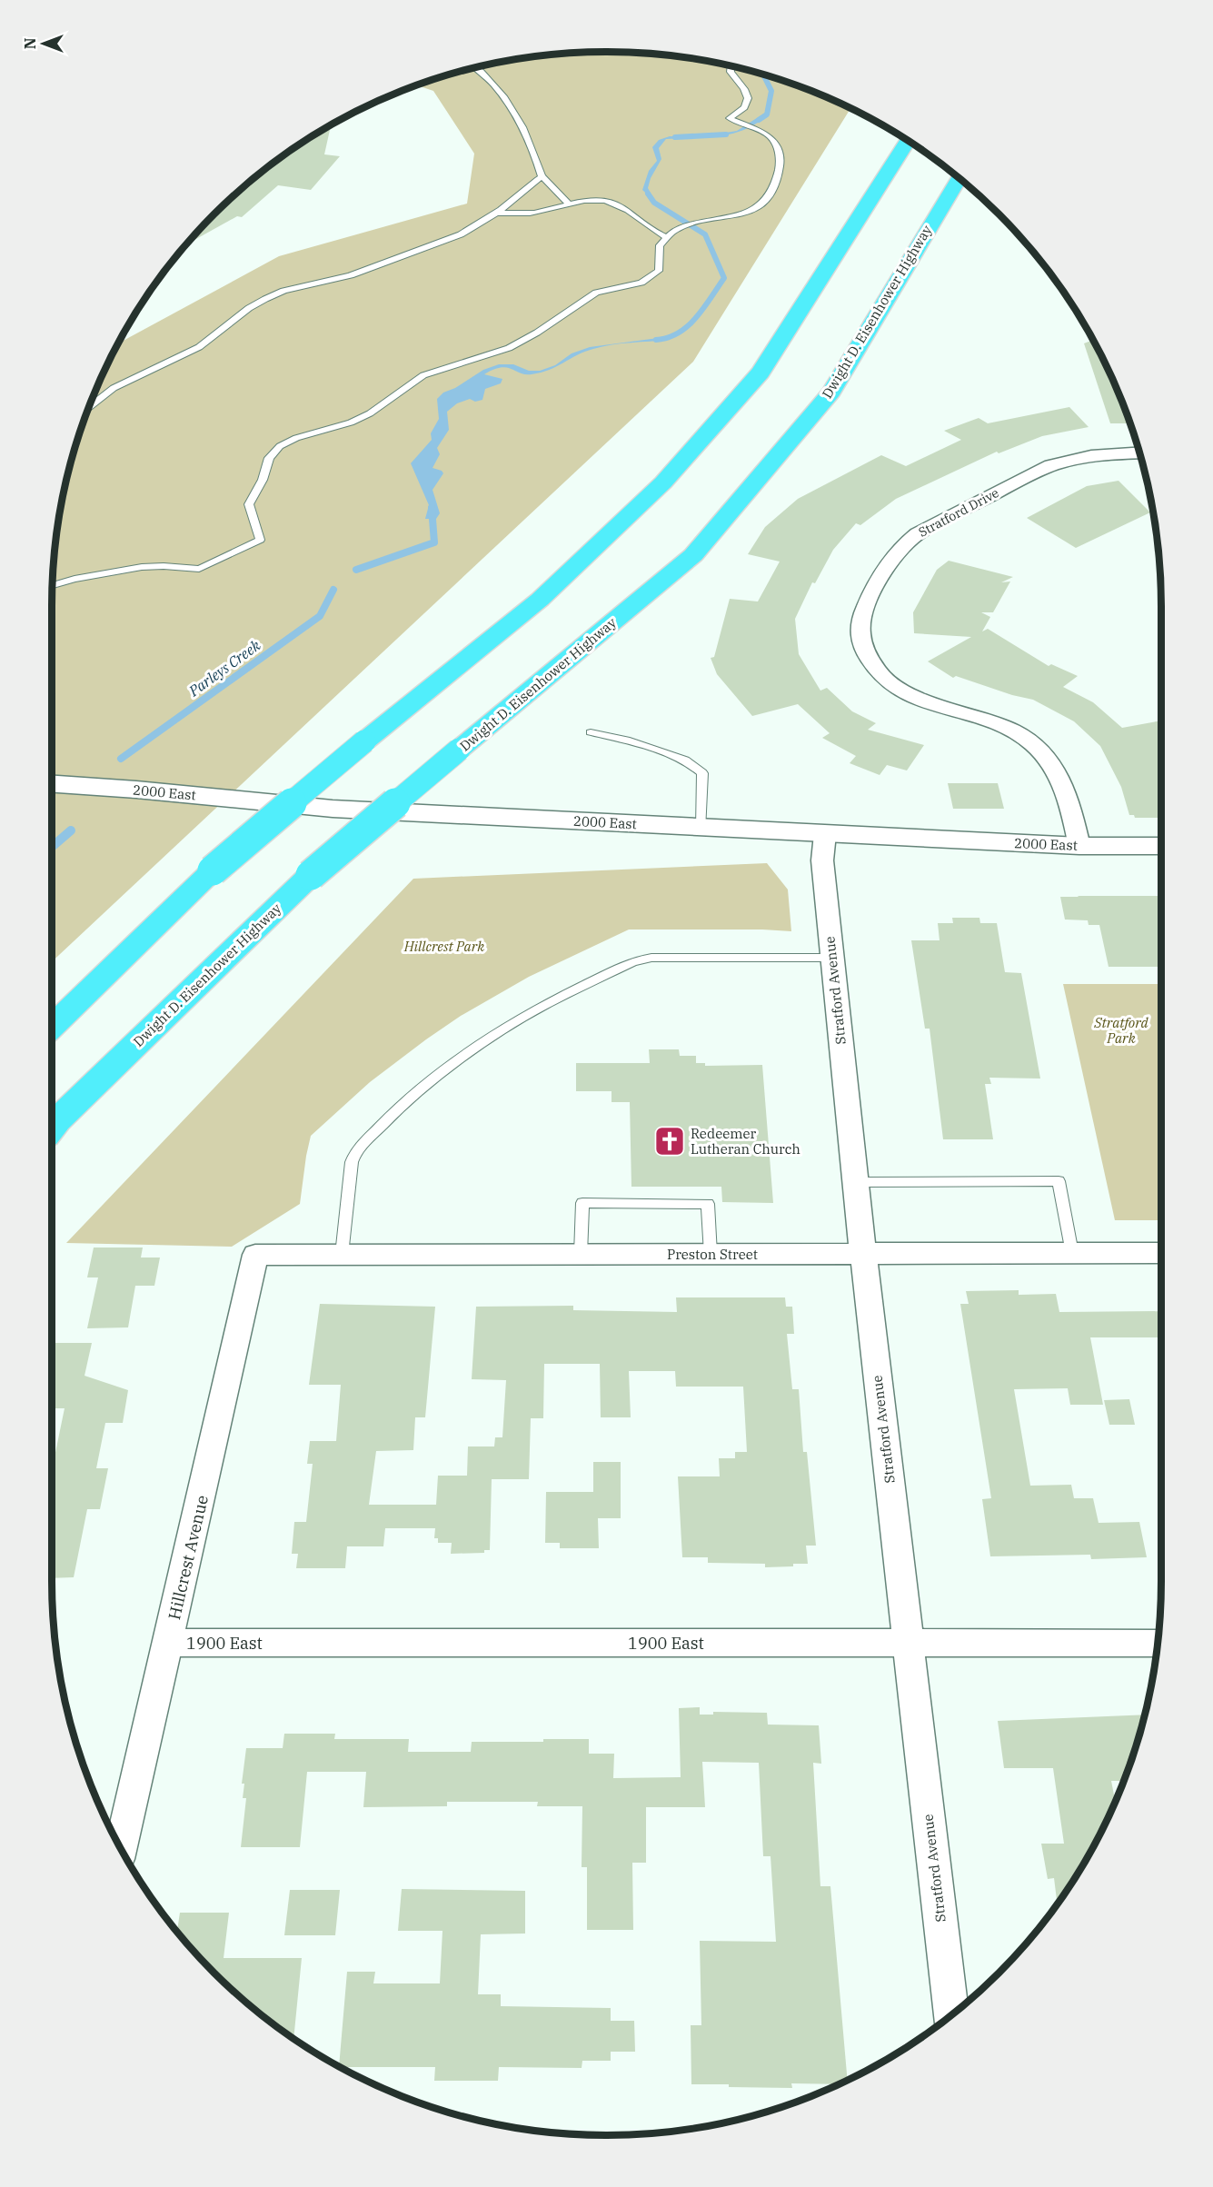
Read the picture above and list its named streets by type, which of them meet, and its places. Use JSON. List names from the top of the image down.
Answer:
{
  "streets": {
    "highway": ["Dwight D. Eisenhower Highway"],
    "street": [
      "Stratford Drive",
      "2000 East",
      "Stratford Avenue",
      "Preston Street",
      "Hillcrest Avenue",
      "1900 East"
    ]
  },
  "crossings": [
    ["Stratford Drive", "2000 East"],
    ["2000 East", "Stratford Avenue"],
    ["Stratford Avenue", "Preston Street"],
    ["Stratford Avenue", "1900 East"],
    ["Preston Street", "Hillcrest Avenue"],
    ["Hillcrest Avenue", "1900 East"]
  ],
  "water": ["Parleys Creek"],
  "parks": ["Hillcrest Park", "Stratford Park"],
  "places": {
    "church": ["Redeemer Lutheran Church"]
  },
  "north": "left"
}
